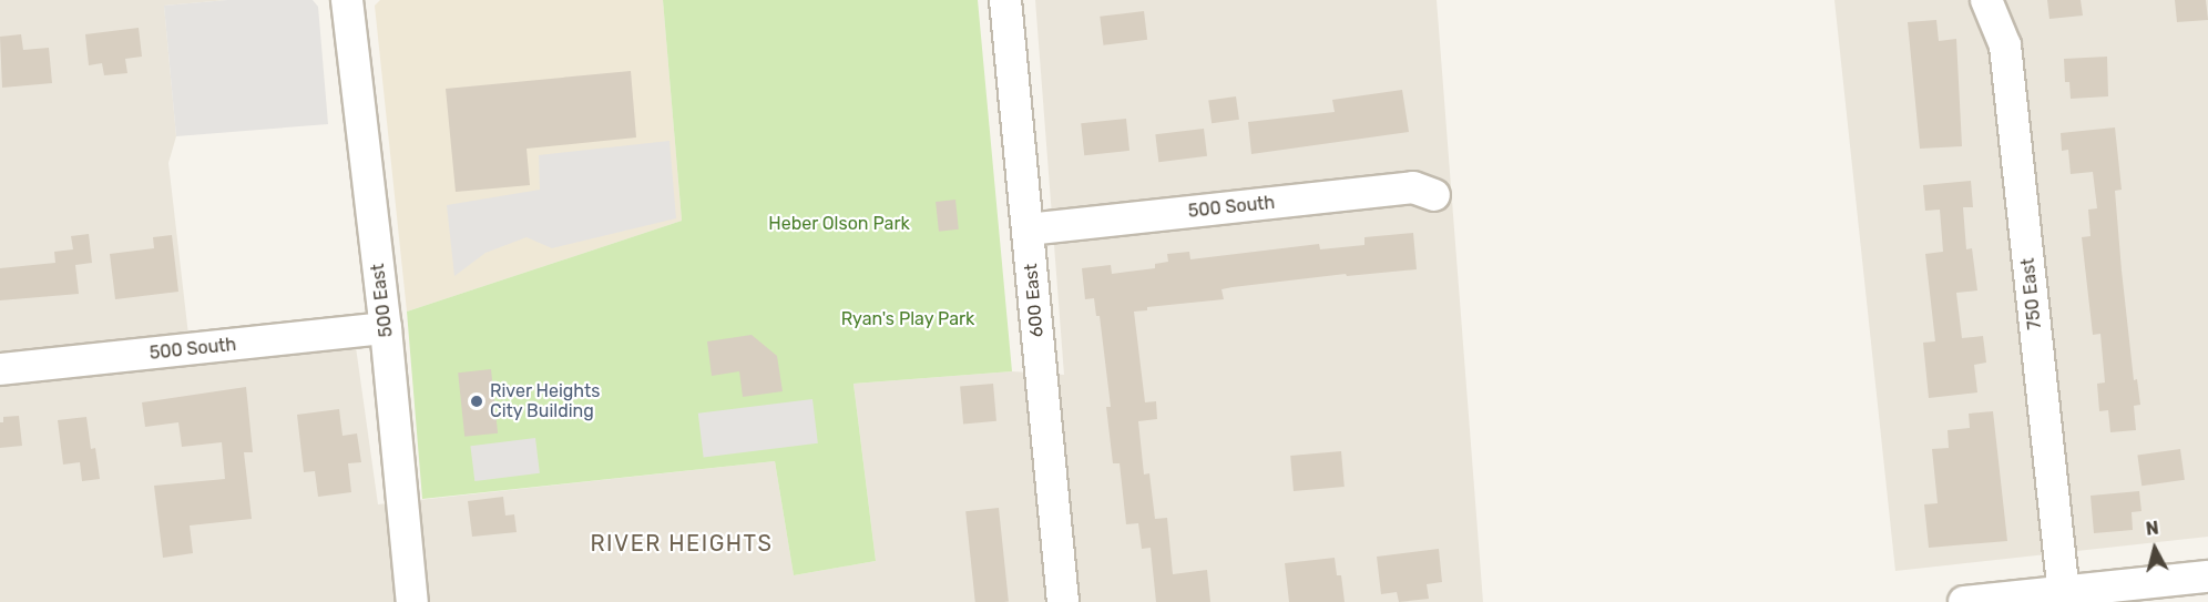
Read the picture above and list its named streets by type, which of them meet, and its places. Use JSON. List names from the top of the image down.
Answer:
{
  "streets": {
    "street": [
      "500 South",
      "750 East",
      "500 East",
      "600 East"
    ]
  },
  "crossings": [
    ["500 South", "500 East"],
    ["500 South", "600 East"]
  ],
  "districts": ["RIVER HEIGHTS"],
  "parks": ["Heber Olson Park", "Ryan's Play Park"],
  "places": ["River Heights City Building"],
  "north": "top"
}
